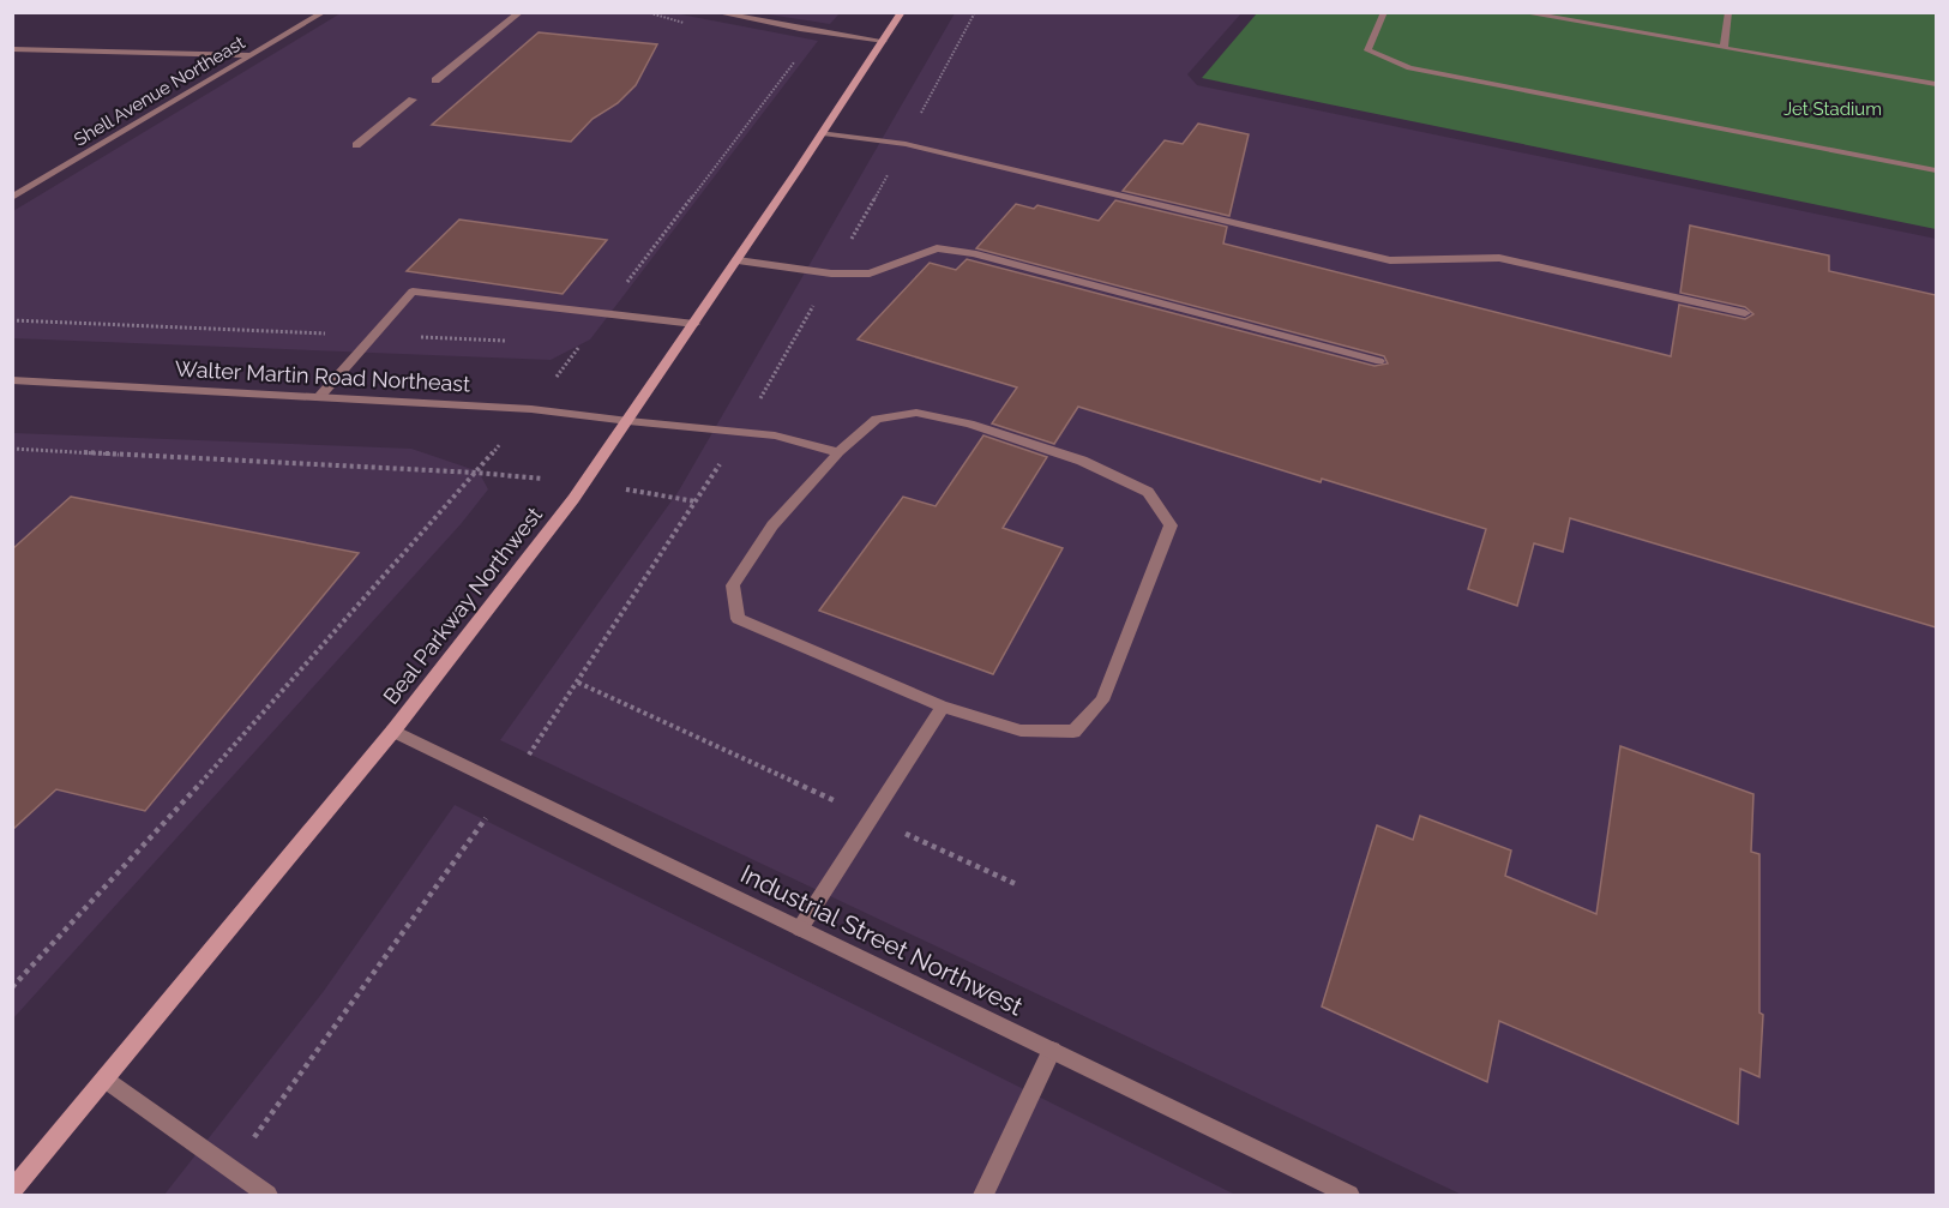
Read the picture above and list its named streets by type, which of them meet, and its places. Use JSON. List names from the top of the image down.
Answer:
{
  "streets": {
    "main road": ["Beal Parkway Northwest"],
    "street": ["Shell Avenue Northeast", "Walter Martin Road Northeast", "Industrial Street Northwest"]
  },
  "crossings": [
    ["Walter Martin Road Northeast", "Beal Parkway Northwest"],
    ["Beal Parkway Northwest", "Industrial Street Northwest"]
  ],
  "parks": ["Jet Stadium"]
}
